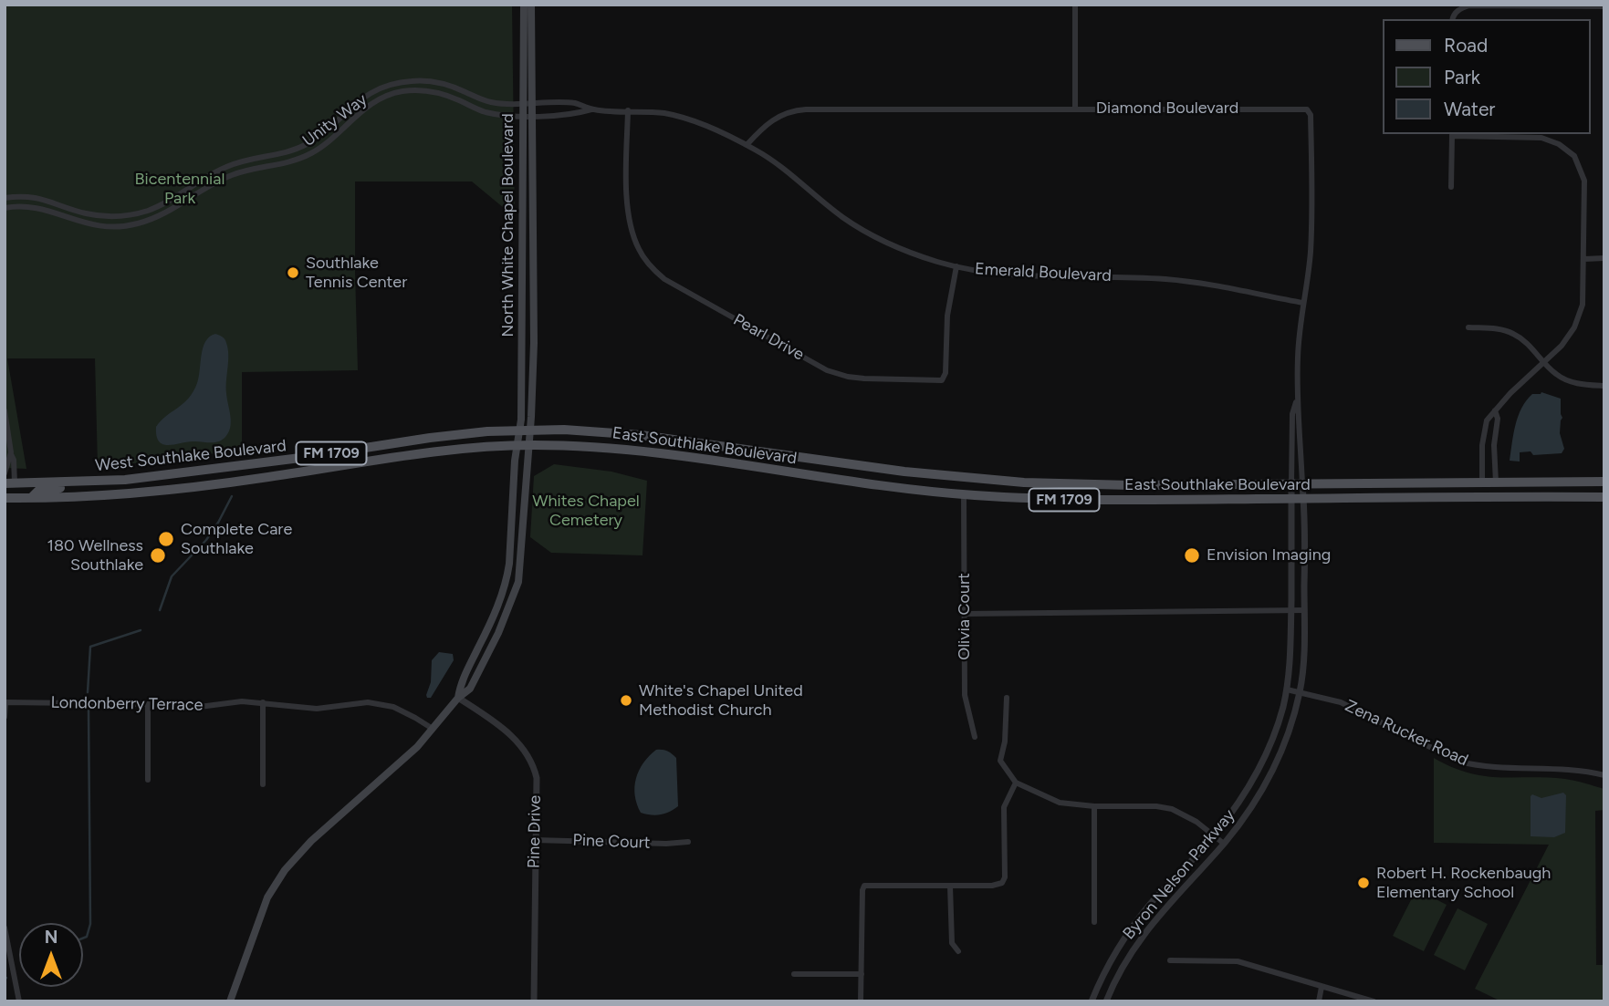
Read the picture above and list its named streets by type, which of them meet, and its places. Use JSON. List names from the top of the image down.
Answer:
{
  "streets": {
    "main road": [
      "North White Chapel Boulevard",
      "East Southlake Boulevard",
      "FM 1709",
      "West Southlake Boulevard"
    ],
    "street": [
      "Diamond Boulevard",
      "Unity Way",
      "Emerald Boulevard",
      "Pearl Drive",
      "Olivia Court",
      "Londonberry Terrace",
      "Zena Rucker Road",
      "Pine Drive",
      "Pine Court",
      "Byron Nelson Parkway"
    ]
  },
  "crossings": [
    ["Diamond Boulevard", "Emerald Boulevard"],
    ["Diamond Boulevard", "East Southlake Boulevard"],
    ["Diamond Boulevard", "Byron Nelson Parkway"],
    ["Unity Way", "North White Chapel Boulevard"],
    ["Unity Way", "Emerald Boulevard"],
    ["North White Chapel Boulevard", "Emerald Boulevard"],
    ["North White Chapel Boulevard", "East Southlake Boulevard"],
    ["North White Chapel Boulevard", "West Southlake Boulevard"],
    ["North White Chapel Boulevard", "Londonberry Terrace"],
    ["North White Chapel Boulevard", "Pine Drive"],
    ["Emerald Boulevard", "Pearl Drive"],
    ["East Southlake Boulevard", "West Southlake Boulevard"],
    ["East Southlake Boulevard", "Olivia Court"],
    ["East Southlake Boulevard", "Byron Nelson Parkway"],
    ["Zena Rucker Road", "Byron Nelson Parkway"],
    ["Pine Drive", "Pine Court"]
  ],
  "parks": ["Bicentennial Park", "Whites Chapel Cemetery"],
  "places": [
    "Southlake Tennis Center",
    "Complete Care Southlake",
    "180 Wellness Southlake",
    "Envision Imaging",
    "White's Chapel United Methodist Church",
    "Robert H. Rockenbaugh Elementary School"
  ],
  "legend": ["Road", "Park", "Water"],
  "north": "top"
}
